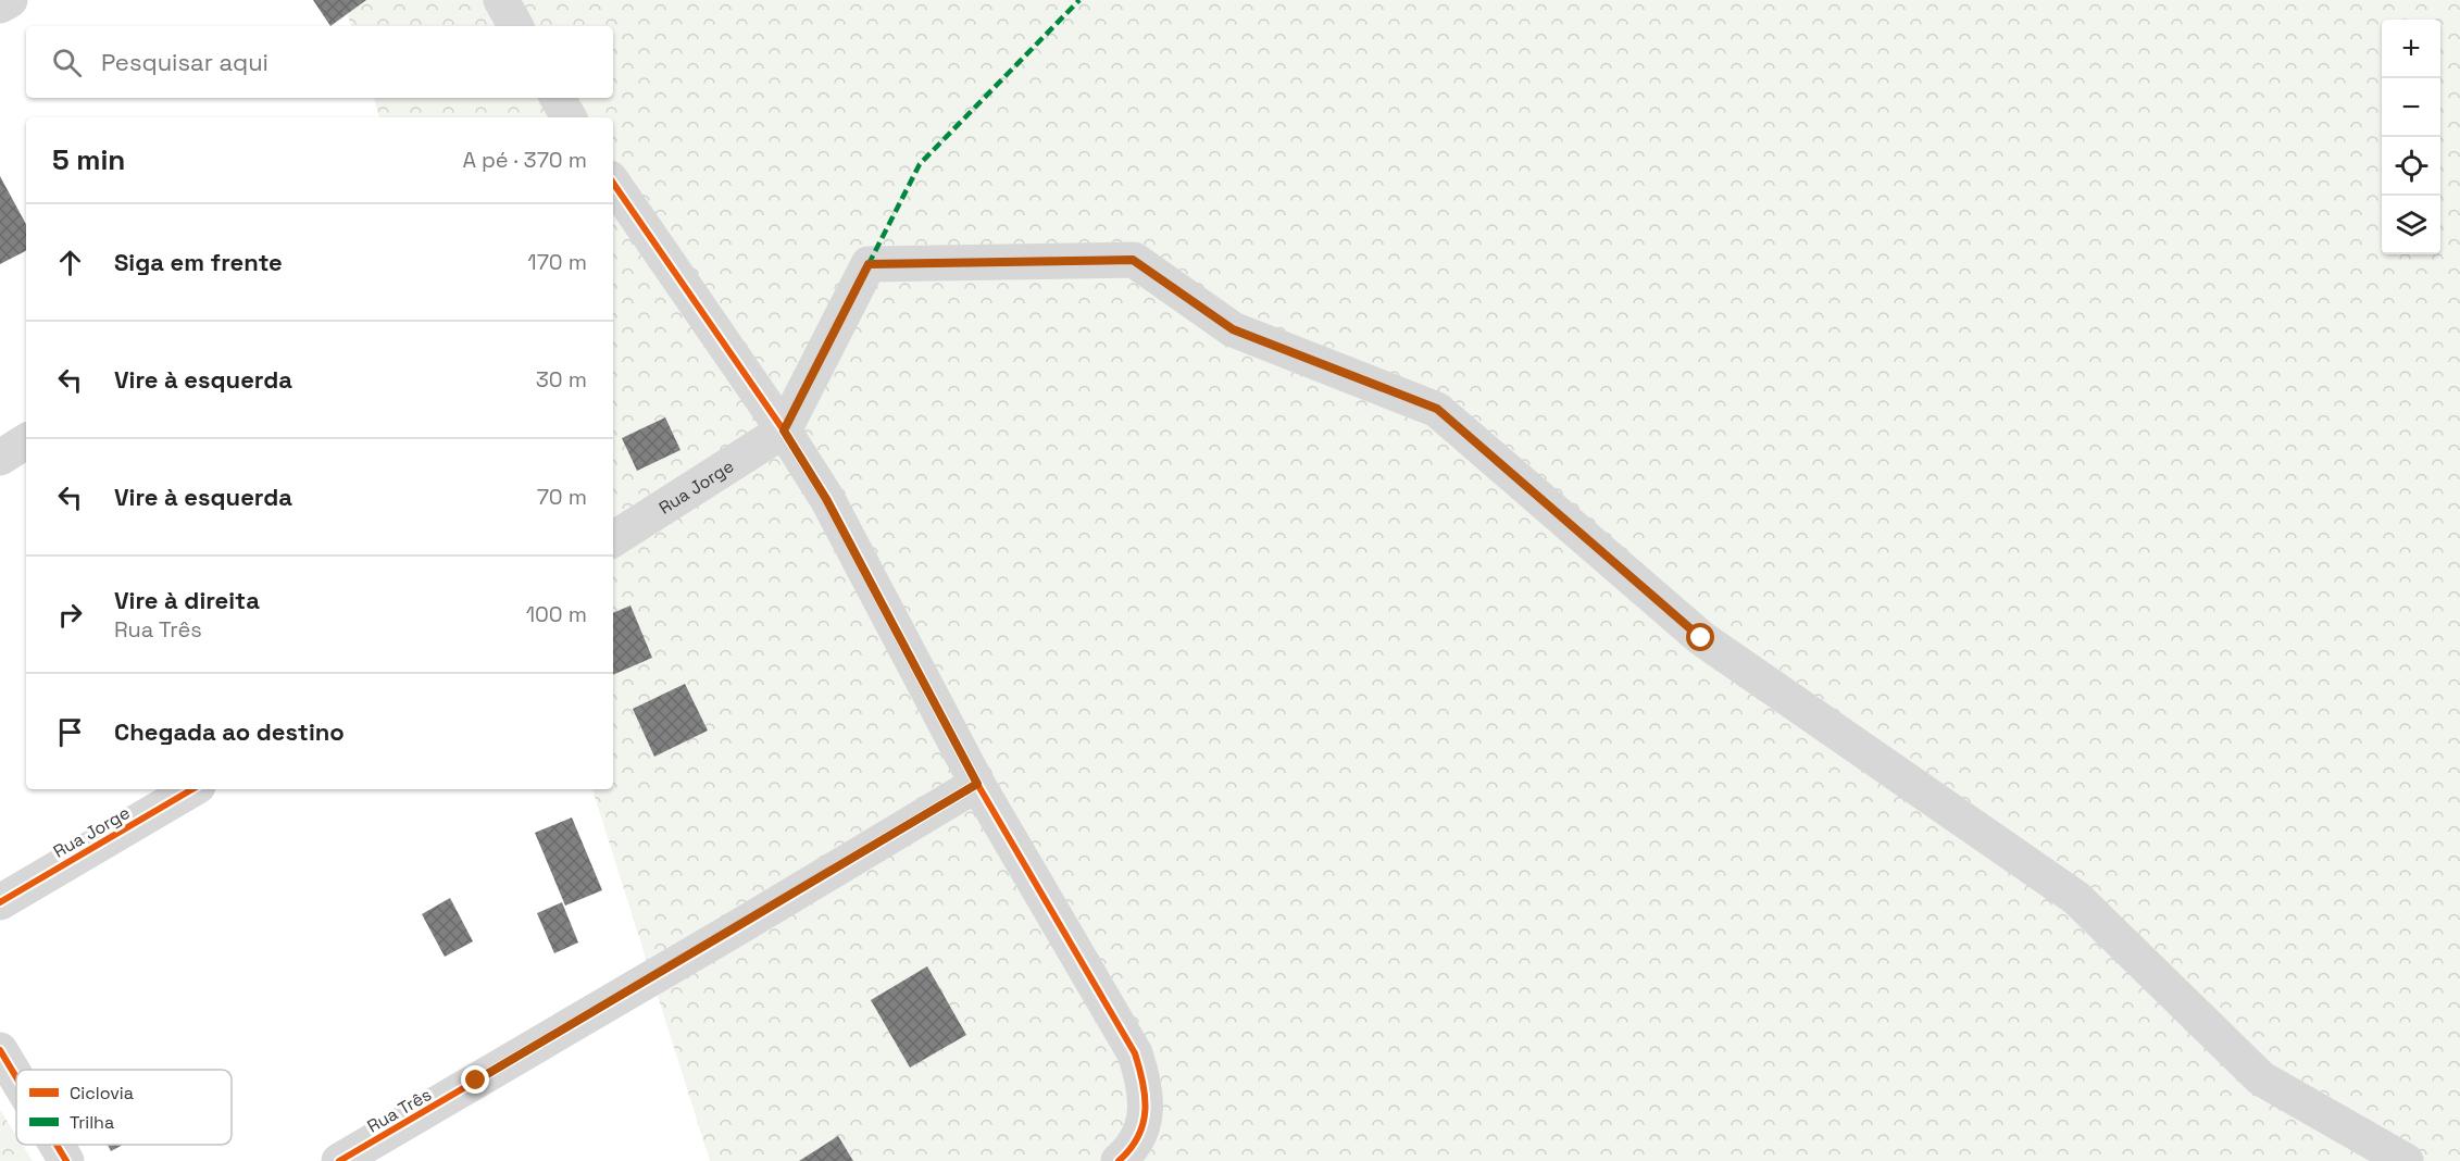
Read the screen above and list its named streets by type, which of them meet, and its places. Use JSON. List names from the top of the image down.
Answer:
{
  "streets": {
    "street": ["Rua Jorge", "Rua Três"]
  },
  "legend": ["Ciclovia", "Trilha"],
  "page": {
    "map_buttons": ["+", "−"],
    "search": "Pesquisar aqui",
    "heading": ["5 min", "A pé · 370 m"],
    "list": [
      ["Siga em frente", "170 m"],
      ["Vire à esquerda", "30 m"],
      ["Vire à esquerda", "70 m"],
      ["Vire à direita", "Rua Três", "100 m"],
      "Chegada ao destino"
    ]
  }
}
